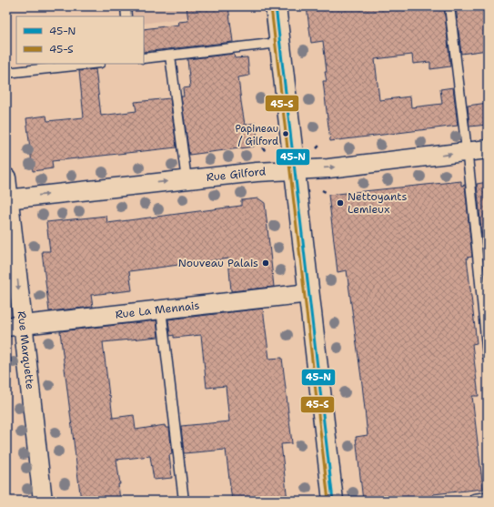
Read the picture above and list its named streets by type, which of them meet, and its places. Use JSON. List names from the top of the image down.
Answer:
{
  "streets": {
    "street": ["Rue Gilford", "Rue La Mennais", "Rue Marquette"]
  },
  "crossings": [
    ["Rue Gilford", "Rue Marquette"],
    ["Rue La Mennais", "Rue Marquette"]
  ],
  "one_way": ["Rue Gilford", "Rue Marquette"],
  "places": ["Papineau / Gilford", "Nettoyants Lemieux", "Nouveau Palais"],
  "lines": ["transit line 45-N", "transit line 45-S"],
  "legend": ["45-N", "45-S"]
}
